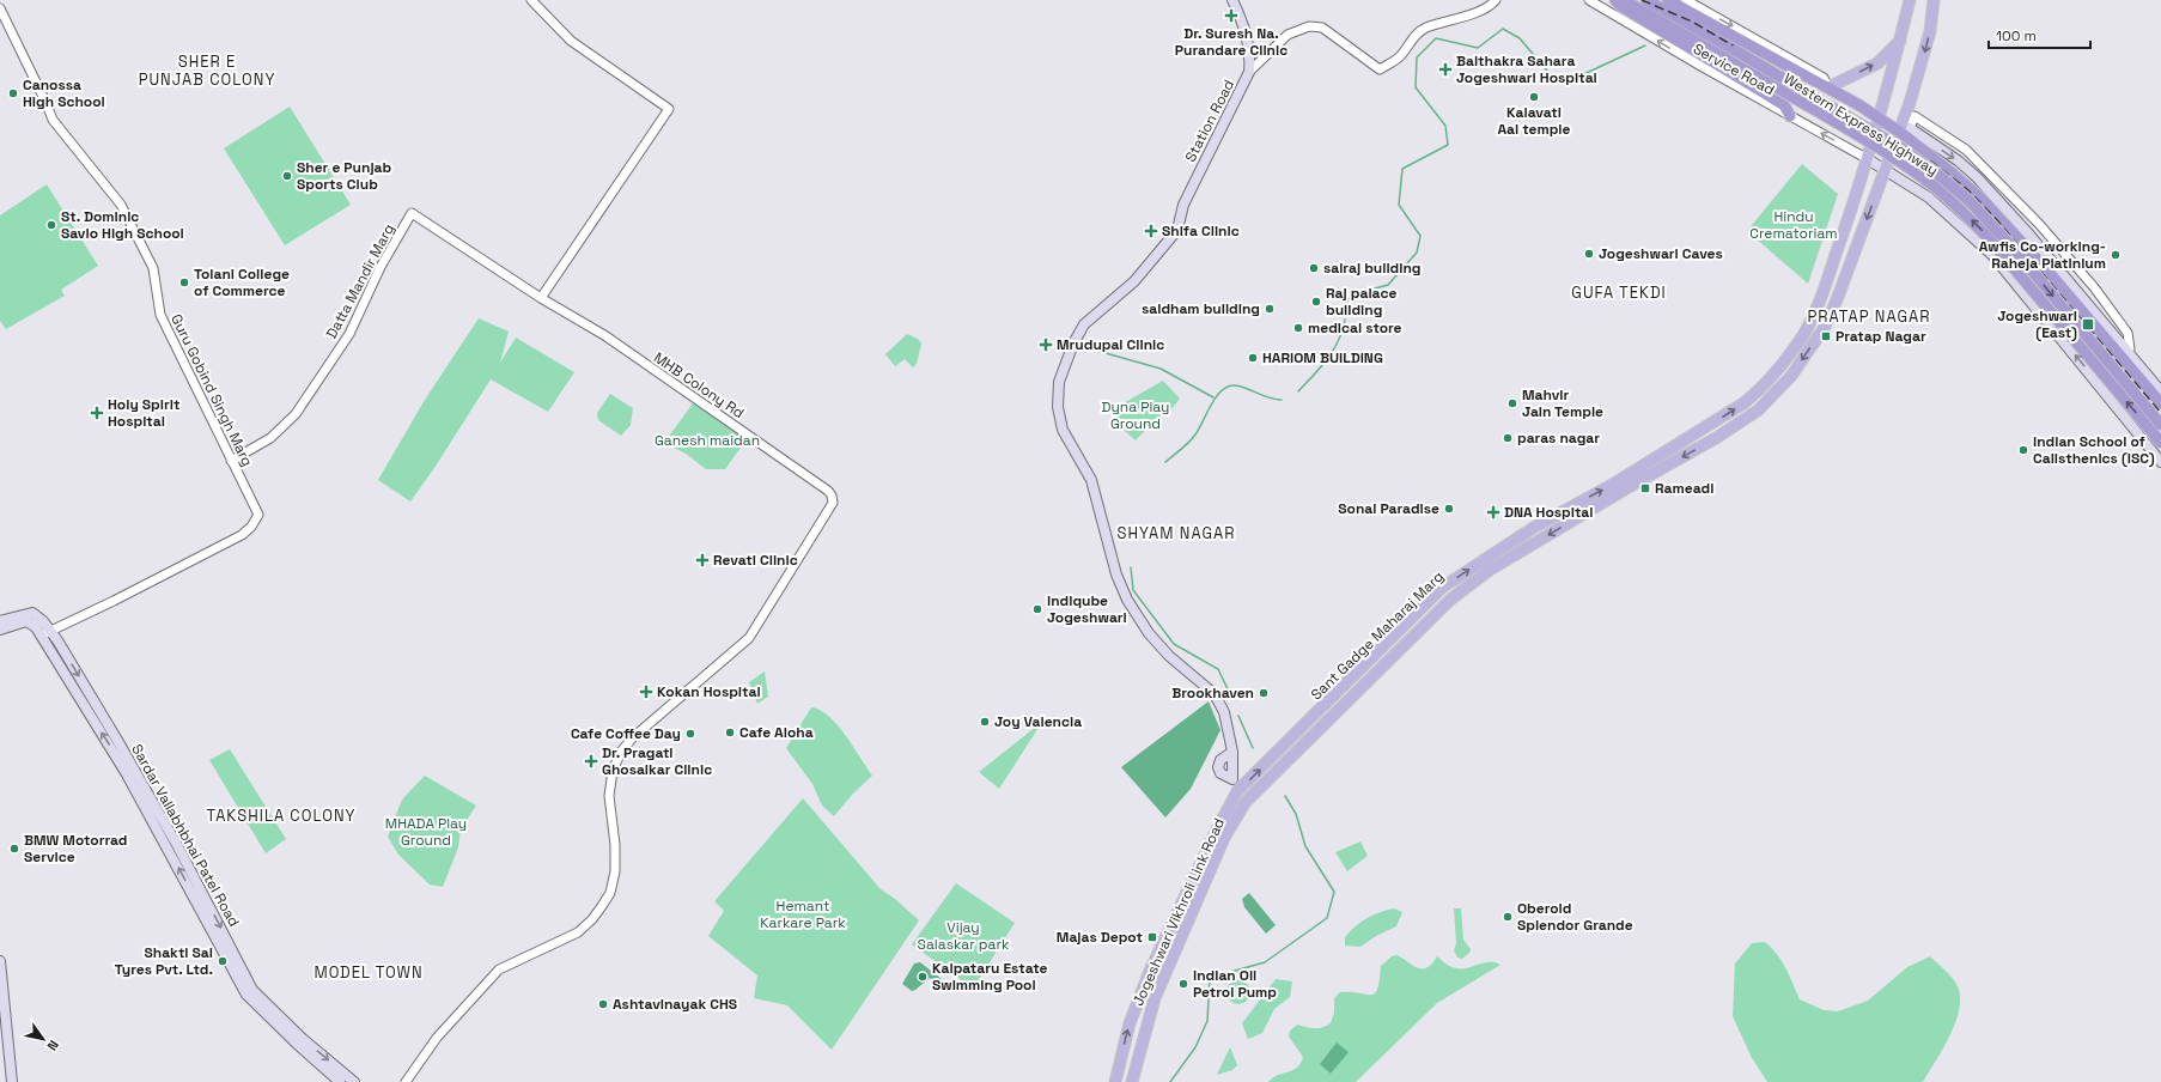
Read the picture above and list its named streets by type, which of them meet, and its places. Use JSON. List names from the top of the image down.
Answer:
{
  "streets": {
    "highway": ["Western Express Highway"],
    "main road": [
      "Station Road",
      "Sant Gadge Maharaj Marg",
      "Sardar Vallabhbhai Patel Road",
      "Jogeshwari Vikhroli Link Road"
    ],
    "street": [
      "Service Road",
      "Datta Mandir Marg",
      "MHB Colony Rd",
      "Guru Gobind Singh Marg"
    ]
  },
  "crossings": [
    ["Service Road", "Sant Gadge Maharaj Marg"],
    ["Datta Mandir Marg", "MHB Colony Rd"],
    ["Datta Mandir Marg", "Guru Gobind Singh Marg"],
    ["Guru Gobind Singh Marg", "Sardar Vallabhbhai Patel Road"]
  ],
  "one_way": ["Sant Gadge Maharaj Marg", "Jogeshwari Vikhroli Link Road"],
  "districts": [
    "SHER E PUNJAB COLONY",
    "GUFA TEKDI",
    "PRATAP NAGAR",
    "SHYAM NAGAR",
    "TAKSHILA COLONY",
    "MODEL TOWN"
  ],
  "parks": [
    "Hindu Crematoriam",
    "Dyna Play Ground",
    "Ganesh maidan",
    "MHADA Play Ground",
    "Hemant Karkare Park",
    "Vijay Salaskar park"
  ],
  "places": {
    "health": [
      "Dr. Suresh Na. Purandare Clinic",
      "Balthakra Sahara Jogeshwari Hospital",
      "Shifa Clinic",
      "Mrudupal Clinic",
      "Holy Spirit Hospital",
      "DNA Hospital",
      "Revati Clinic",
      "Kokan Hospital",
      "Dr. Pragati Ghosalkar Clinic"
    ],
    "other": [
      "Canossa High School",
      "Kalavati Aai temple",
      "Sher e Punjab Sports Club",
      "St. Dominic Savio High School",
      "Jogeshwari Caves",
      "Awfis Co-working- Raheja Platinium",
      "sairaj building",
      "Tolani College of Commerce",
      "Raj palace building",
      "saidham building",
      "medical store",
      "HARIOM BUILDING",
      "Mahvir Jain Temple",
      "paras nagar",
      "Indian School of Calisthenics (ISC)",
      "Sonal Paradise",
      "Indiqube Jogeshwari",
      "Brookhaven",
      "Joy Valencia",
      "Cafe Aloha",
      "Cafe Coffee Day",
      "BMW Motorrad Service",
      "Oberoid Splendor Grande",
      "Shakti Sai Tyres Pvt. Ltd.",
      "Kalpataru Estate Swimming Pool",
      "Indian Oil Petrol Pump",
      "Ashtavinayak CHS"
    ],
    "transit": [
      "Jogeshwari (East)",
      "Pratap Nagar",
      "Rameadi",
      "Majas Depot"
    ]
  },
  "scale_bar": "100 m",
  "north": "bottom right"
}
